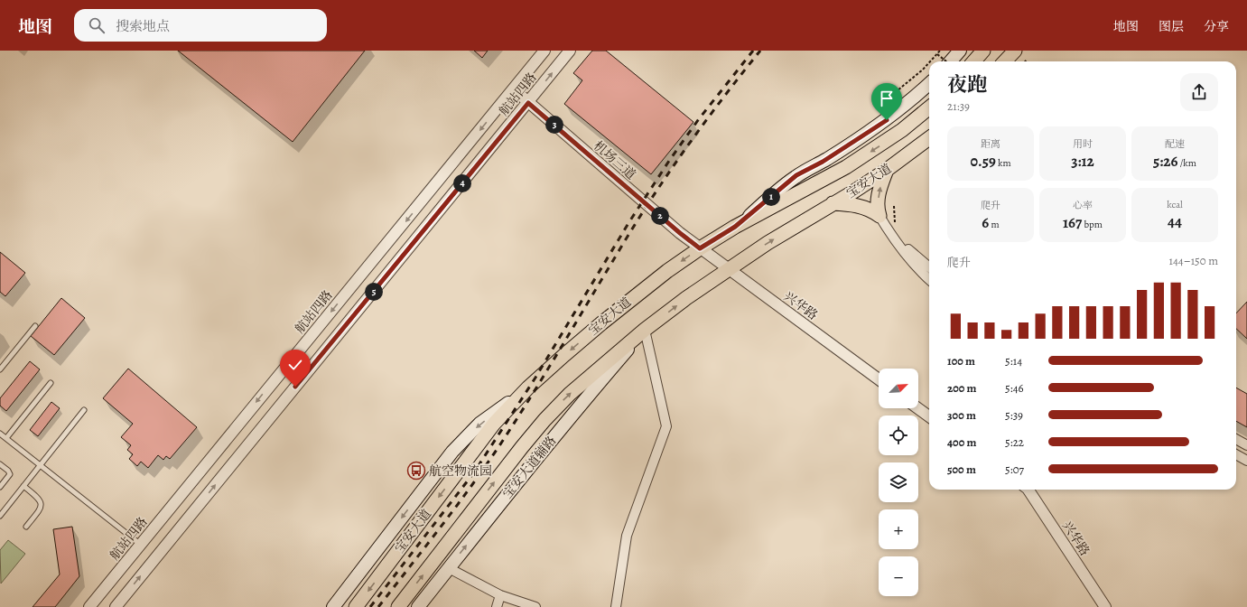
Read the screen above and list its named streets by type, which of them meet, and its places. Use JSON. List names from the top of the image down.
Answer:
{
  "streets": {
    "main road": ["宝安大道", "宝安大道辅路"],
    "street": ["航站四路", "机场三道", "兴华路"]
  },
  "crossings": [
    ["航站四路", "机场三道"],
    ["机场三道", "宝安大道"],
    ["机场三道", "兴华路"],
    ["宝安大道", "兴华路"],
    ["宝安大道", "宝安大道辅路"]
  ],
  "places": {
    "bus stop": ["航空物流园"]
  },
  "north": "top right",
  "page": {
    "header": "地图",
    "search": "搜索地点",
    "nav": ["地图", "图层", "分享"],
    "heading": ["夜跑", "21:39"],
    "pins": [
      "3",
      "4",
      "1",
      "2",
      "5"
    ],
    "stats": [
      ["距离", "0.59 km"],
      ["用时", "3:12"],
      ["配速", "5:26 /km"],
      ["爬升", "6 m"],
      ["心率", "167 bpm"],
      ["kcal", "44"]
    ],
    "chart": ["爬升", "144–150 m"],
    "list": [
      {
        "name": "100 m",
        "note": "5:14"
      },
      {
        "name": "200 m",
        "note": "5:46"
      },
      {
        "name": "300 m",
        "note": "5:39"
      },
      {
        "name": "400 m",
        "note": "5:22"
      },
      {
        "name": "500 m",
        "note": "5:07"
      }
    ],
    "map_buttons": ["+", "−"]
  }
}
